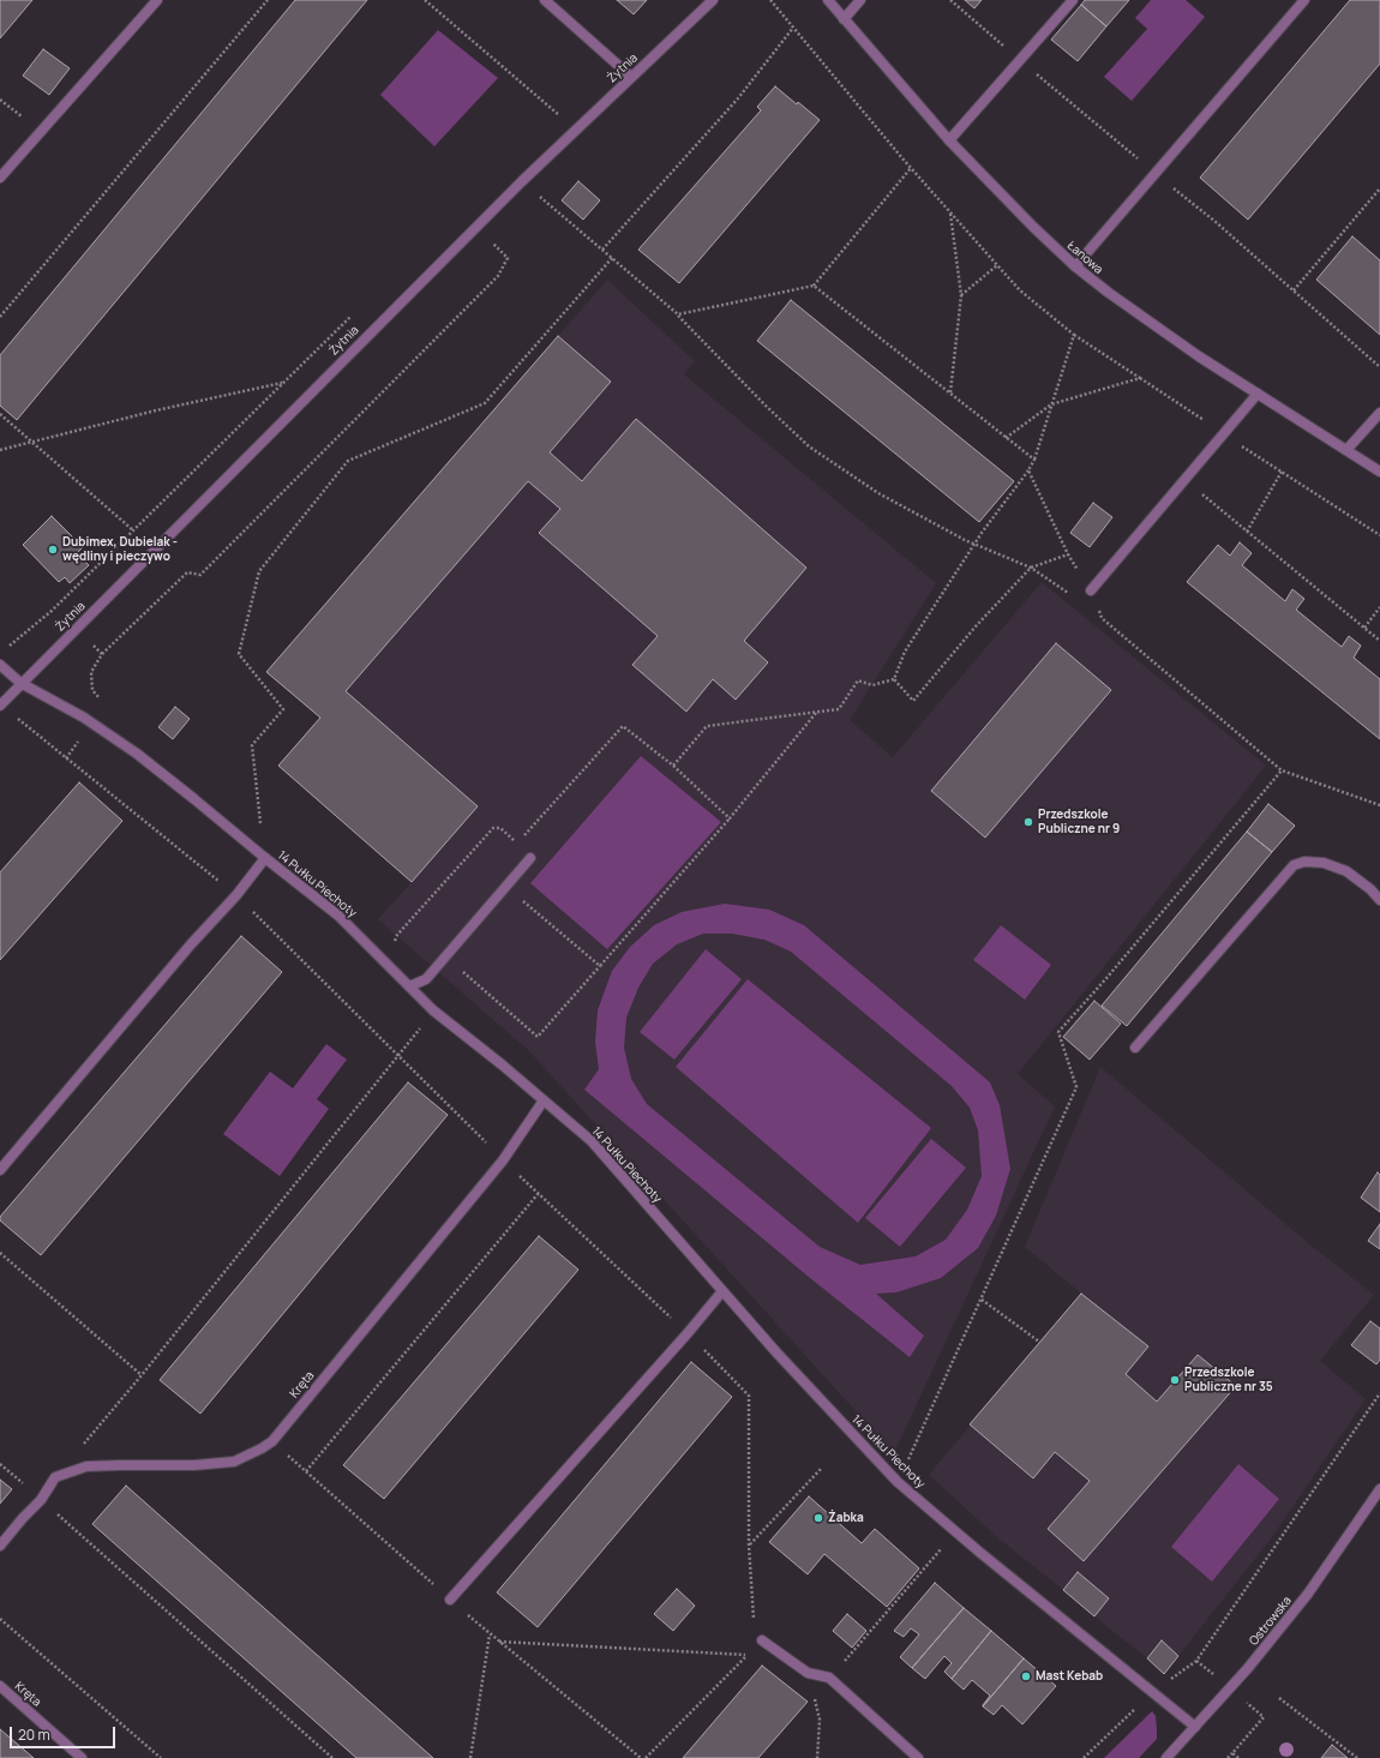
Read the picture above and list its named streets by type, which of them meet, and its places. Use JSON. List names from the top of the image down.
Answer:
{
  "streets": {
    "street": [
      "Żytnia",
      "Łanowa",
      "14 Pułku Piechoty",
      "Kręta",
      "Ostrowska"
    ]
  },
  "crossings": [
    ["Żytnia", "14 Pułku Piechoty"],
    ["14 Pułku Piechoty", "Kręta"],
    ["14 Pułku Piechoty", "Ostrowska"]
  ],
  "places": [
    "Dubimex, Dubielak - wędliny i pieczywo",
    "Przedszkole Publiczne nr 9",
    "Przedszkole Publiczne nr 35",
    "Żabka",
    "Mast Kebab"
  ],
  "scale_bar": "20 m"
}
